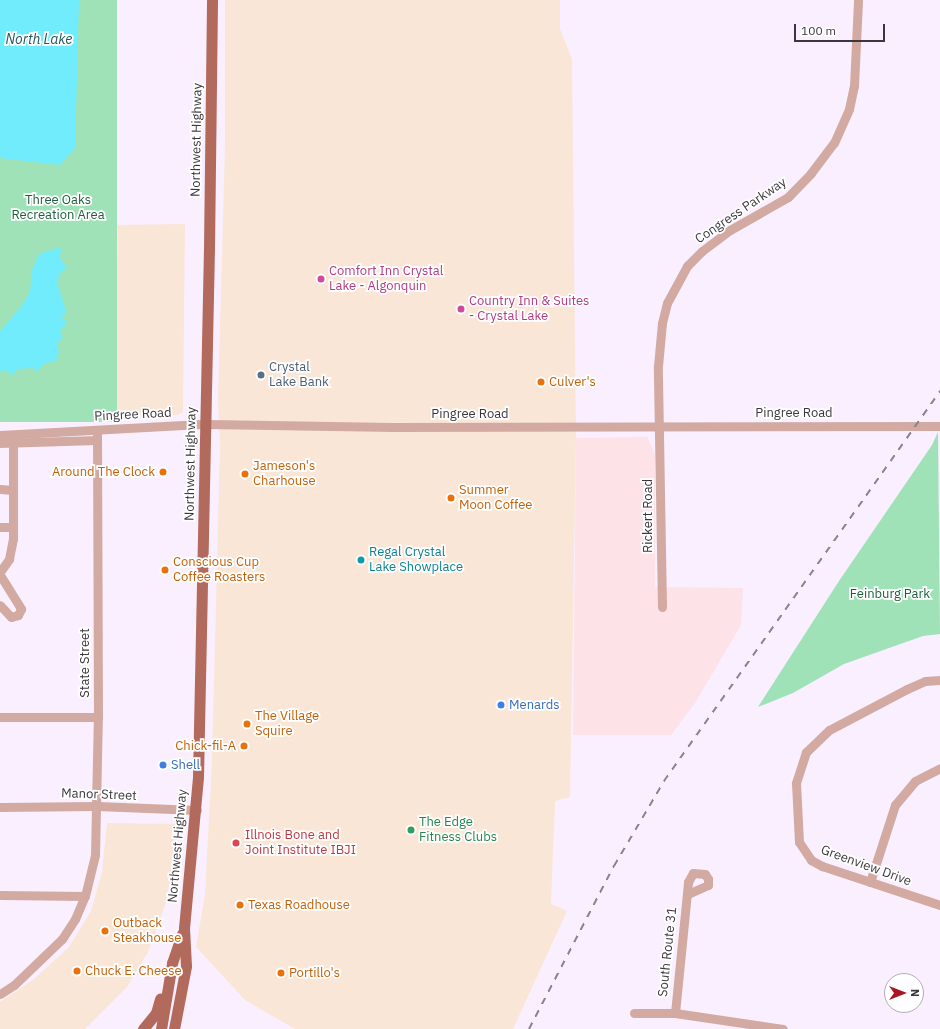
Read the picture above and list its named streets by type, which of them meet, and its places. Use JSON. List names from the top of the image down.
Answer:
{
  "streets": {
    "main road": ["Northwest Highway"],
    "street": [
      "Congress Parkway",
      "Pingree Road",
      "Rickert Road",
      "State Street",
      "Manor Street",
      "Greenview Drive",
      "South Route 31"
    ]
  },
  "crossings": [
    ["Northwest Highway", "Pingree Road"],
    ["Northwest Highway", "Manor Street"],
    ["Congress Parkway", "Pingree Road"],
    ["Congress Parkway", "Rickert Road"],
    ["Pingree Road", "Rickert Road"],
    ["Pingree Road", "State Street"],
    ["State Street", "Manor Street"]
  ],
  "water": ["North Lake"],
  "parks": ["Three Oaks Recreation Area", "Feinburg Park"],
  "places": [
    "Comfort Inn Crystal Lake - Algonquin",
    "Country Inn & Suites - Crystal Lake",
    "Crystal Lake Bank",
    "Culver's",
    "Around The Clock",
    "Jameson's Charhouse",
    "Summer Moon Coffee",
    "Regal Crystal Lake Showplace",
    "Conscious Cup Coffee Roasters",
    "Menards",
    "The Village Squire",
    "Chick-fil-A",
    "Shell",
    "The Edge Fitness Clubs",
    "Illnois Bone and Joint Institute IBJI",
    "Texas Roadhouse",
    "Outback Steakhouse",
    "Chuck E. Cheese",
    "Portillo's"
  ],
  "scale_bar": "100 m",
  "north": "right"
}
